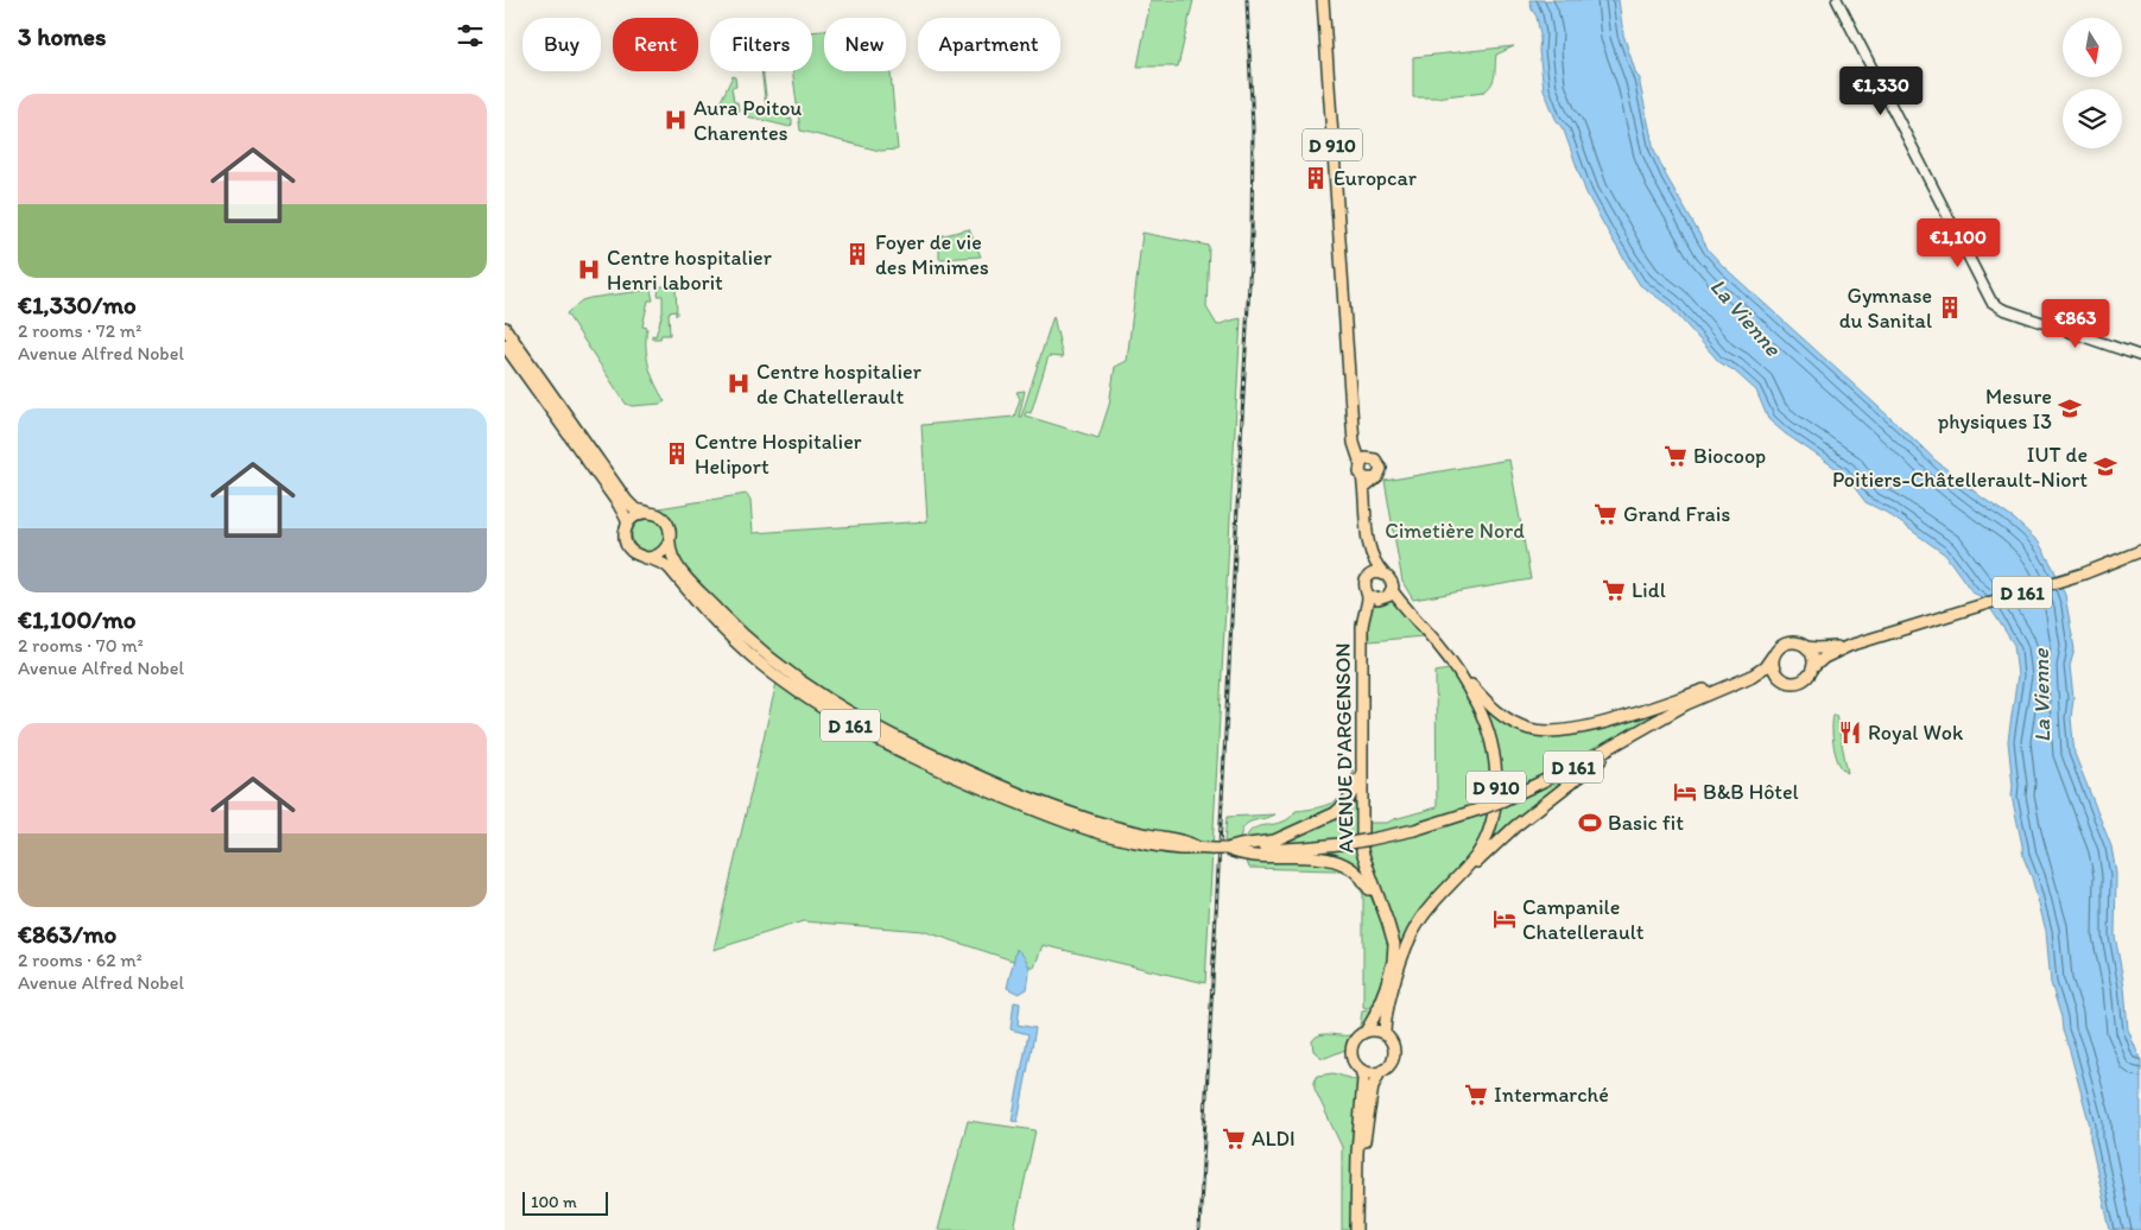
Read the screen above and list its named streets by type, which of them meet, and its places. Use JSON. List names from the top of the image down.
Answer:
{
  "streets": {
    "main road": ["D 910", "D 161", "AVENUE D'ARGENSON"]
  },
  "crossings": [
    ["D 910", "AVENUE D'ARGENSON"]
  ],
  "water": ["La Vienne"],
  "parks": ["Cimetière Nord"],
  "places": {
    "hospital": ["Aura Poitou Charentes", "Centre hospitalier Henri laborit", "Centre hospitalier de Chatellerault"],
    "building": [
      "Europcar",
      "Foyer de vie des Minimes",
      "Gymnase du Sanital",
      "Centre Hospitalier Heliport"
    ],
    "school or university": ["Mesure physiques I3", "IUT de Poitiers-Châtellerault-Niort"],
    "supermarket": [
      "Biocoop",
      "Grand Frais",
      "Lidl",
      "Intermarché",
      "ALDI"
    ],
    "restaurant": ["Royal Wok"],
    "hotel": ["B&B Hôtel", "Campanile Chatellerault"],
    "sports": ["Basic fit"]
  },
  "scale_bar": "100 m",
  "north": "bottom",
  "page": {
    "heading": "3 homes",
    "chip": [
      "Buy",
      "Rent",
      "Filters",
      "New",
      "Apartment"
    ],
    "price": ["€1,330", "€1,100", "€863"],
    "list": [
      {
        "name": "€1,330/mo",
        "note": "2 rooms · 72 m² · Avenue Alfred Nobel"
      },
      {
        "name": "€1,100/mo",
        "note": "2 rooms · 70 m² · Avenue Alfred Nobel"
      },
      {
        "name": "€863/mo",
        "note": "2 rooms · 62 m² · Avenue Alfred Nobel"
      }
    ],
    "scale": "100 m"
  }
}
